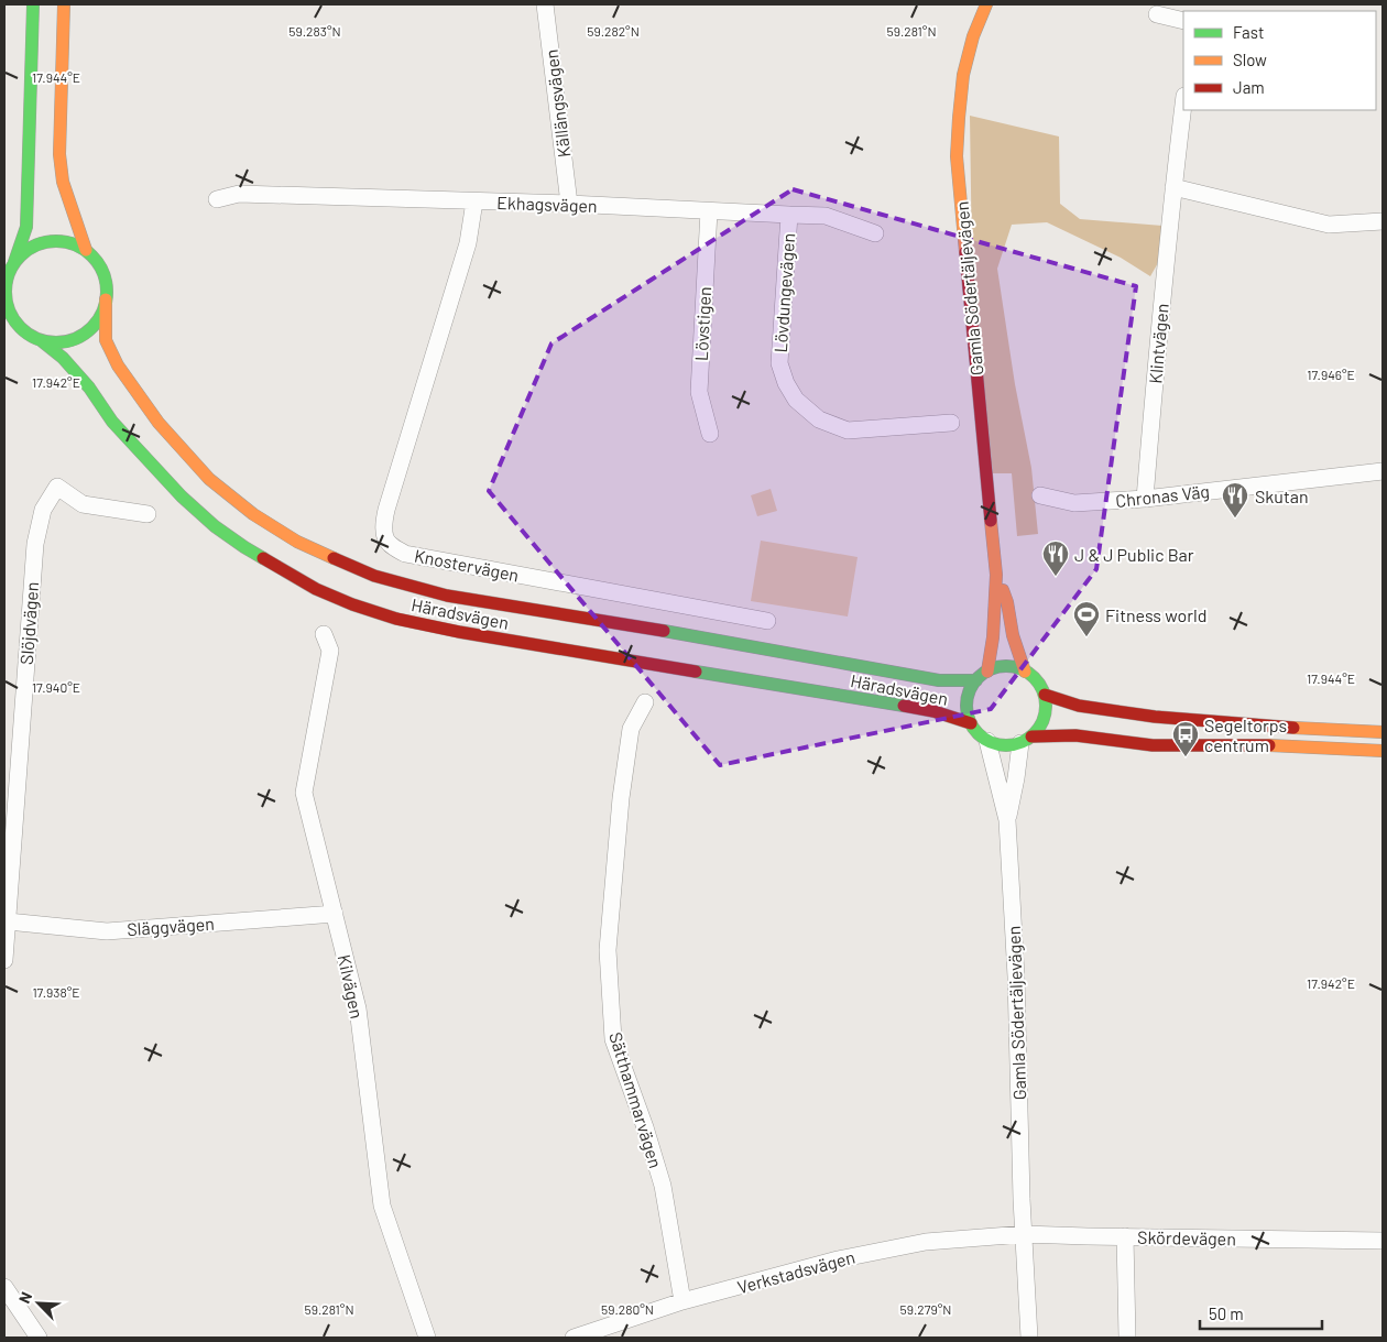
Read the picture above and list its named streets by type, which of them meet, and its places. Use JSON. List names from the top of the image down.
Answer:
{
  "streets": {
    "main road": ["Gamla Södertäljevägen", "Häradsvägen"],
    "street": [
      "Källängsvägen",
      "Ekhagsvägen",
      "Lövdungevägen",
      "Lövstigen",
      "Klintvägen",
      "Chronas Väg",
      "Knostervägen",
      "Slöjdvägen",
      "Släggvägen",
      "Kilvägen",
      "Sätthammarvägen",
      "Skördevägen",
      "Verkstadsvägen"
    ]
  },
  "crossings": [
    ["Källängsvägen", "Ekhagsvägen"],
    ["Ekhagsvägen", "Lövdungevägen"],
    ["Ekhagsvägen", "Lövstigen"],
    ["Ekhagsvägen", "Knostervägen"],
    ["Gamla Södertäljevägen", "Häradsvägen"],
    ["Gamla Södertäljevägen", "Skördevägen"],
    ["Gamla Södertäljevägen", "Verkstadsvägen"],
    ["Klintvägen", "Chronas Väg"],
    ["Slöjdvägen", "Släggvägen"],
    ["Släggvägen", "Kilvägen"],
    ["Sätthammarvägen", "Verkstadsvägen"],
    ["Skördevägen", "Verkstadsvägen"]
  ],
  "places": {
    "restaurant": ["Skutan", "J & J Public Bar"],
    "sports": ["Fitness world"],
    "bus stop": ["Segeltorps centrum"]
  },
  "legend": ["Fast", "Slow", "Jam"],
  "scale_bar": "50 m",
  "north": "top left",
  "coordinates": [
    "59.283°N",
    "59.282°N",
    "59.281°N",
    "17.944°E",
    "17.946°E",
    "17.942°E",
    "17.940°E",
    "17.938°E",
    "59.280°N",
    "59.279°N"
  ]
}
